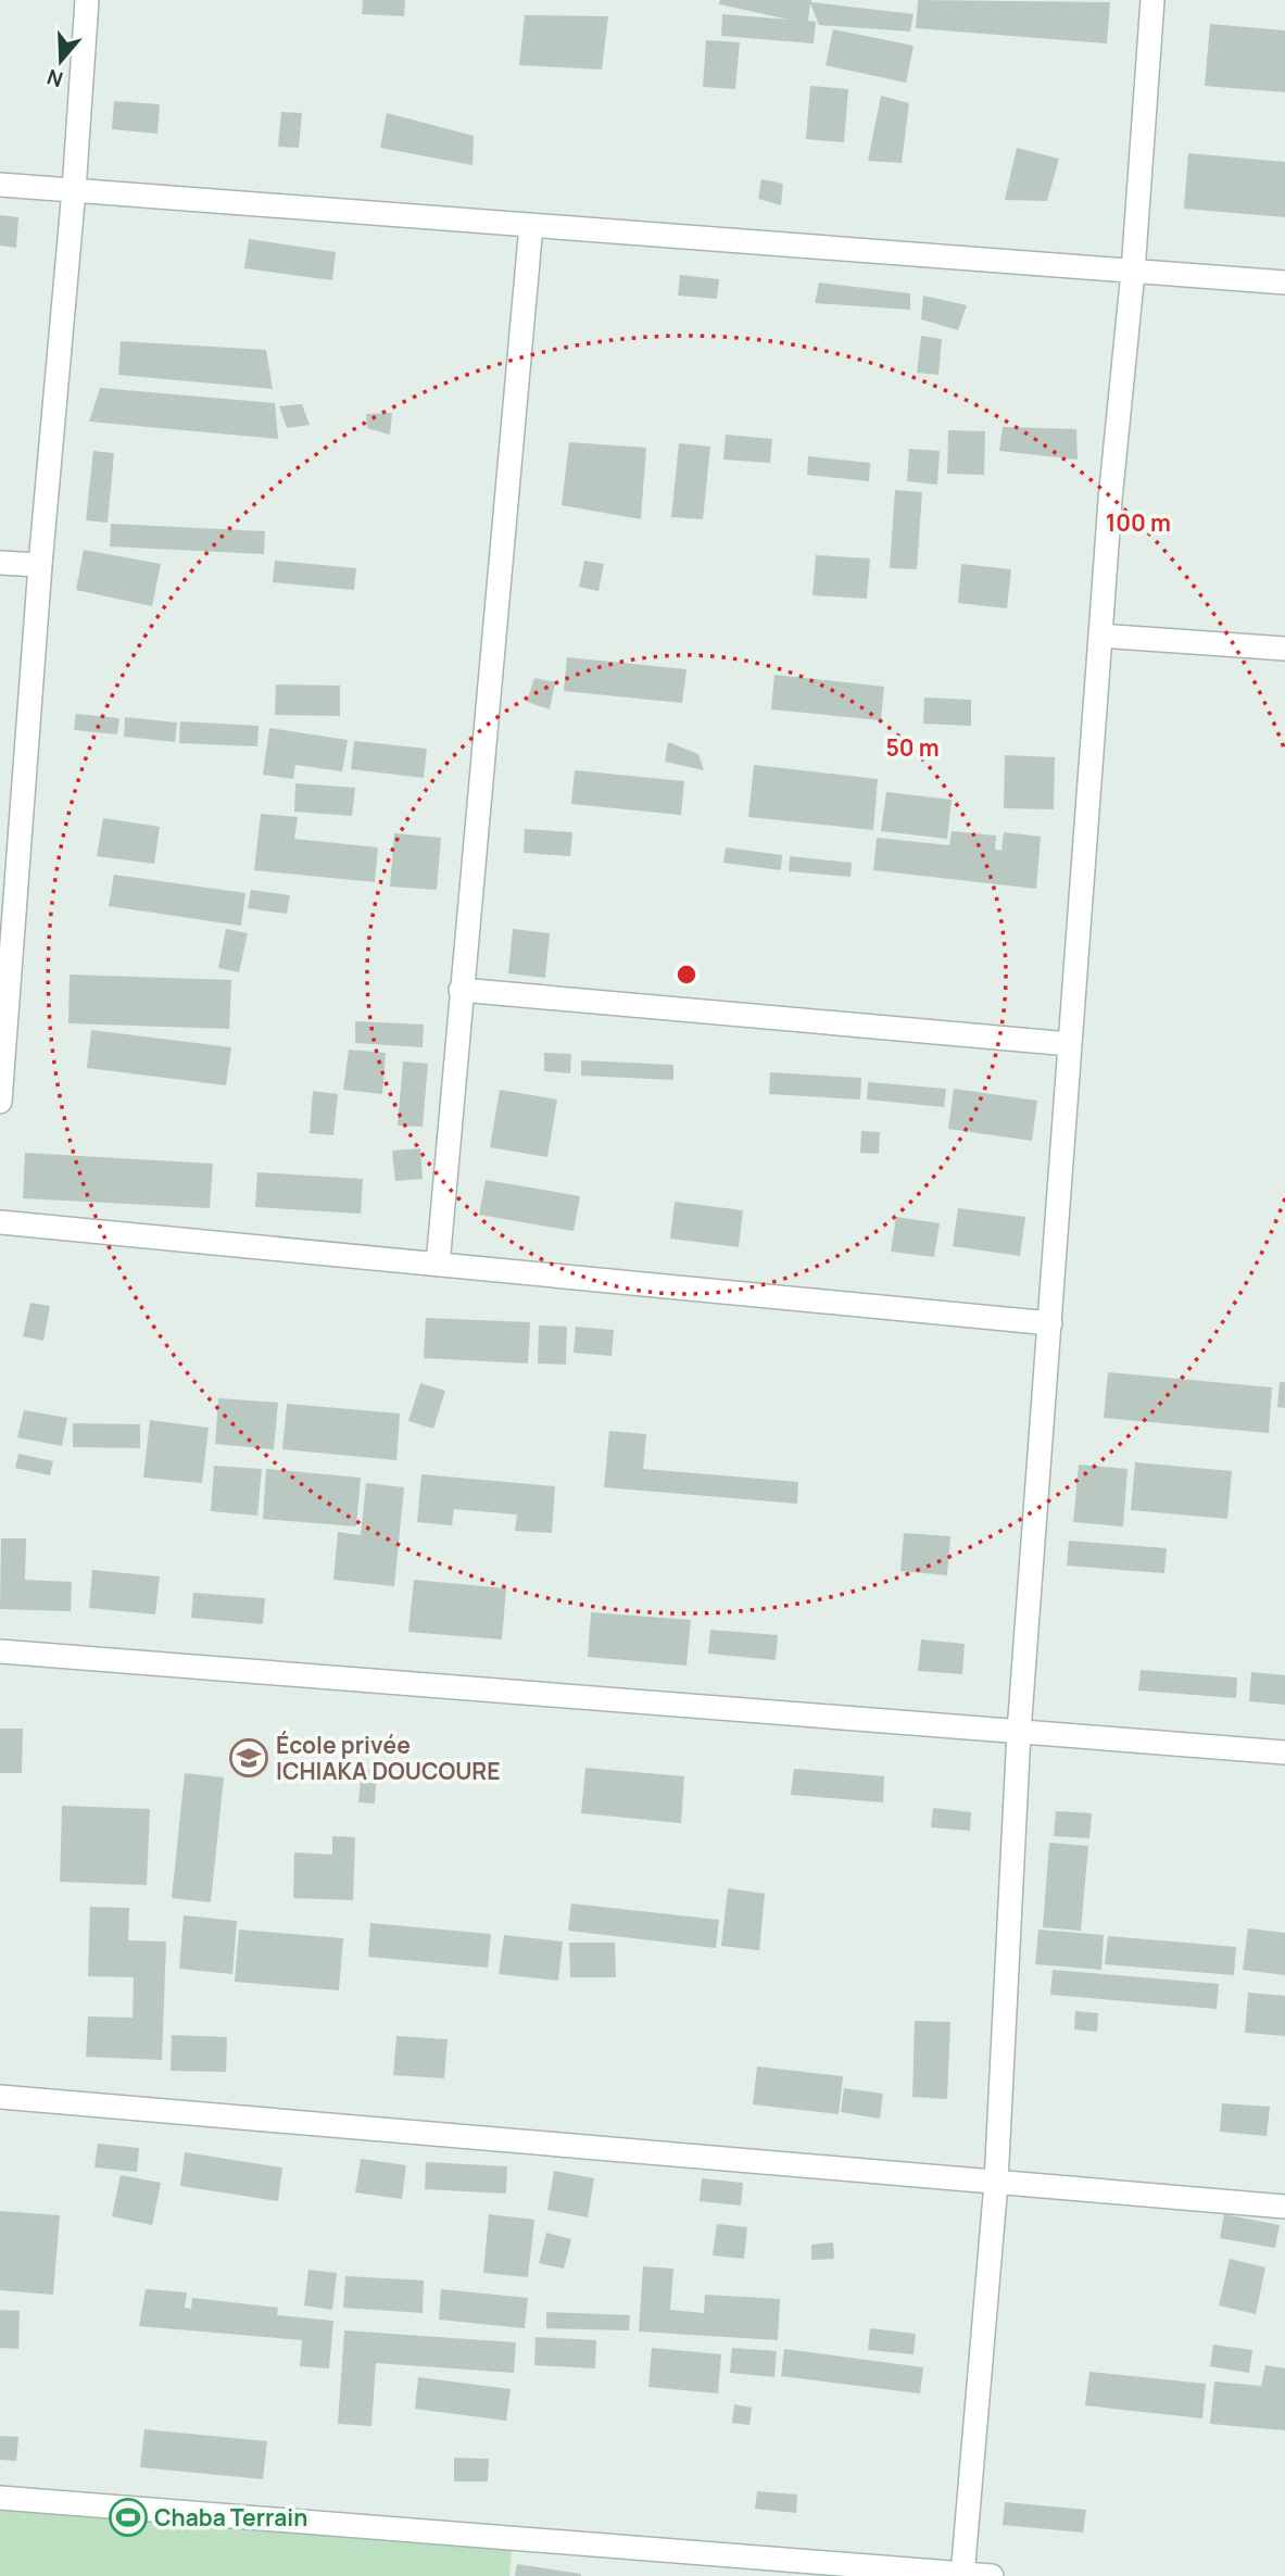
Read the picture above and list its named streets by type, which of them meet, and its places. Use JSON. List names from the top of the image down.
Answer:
{
  "places": {
    "school or university": ["École privée ICHIAKA DOUCOURE"],
    "sports": ["Chaba Terrain"]
  },
  "north": "bottom",
  "rings": ["100 m", "50 m"]
}
